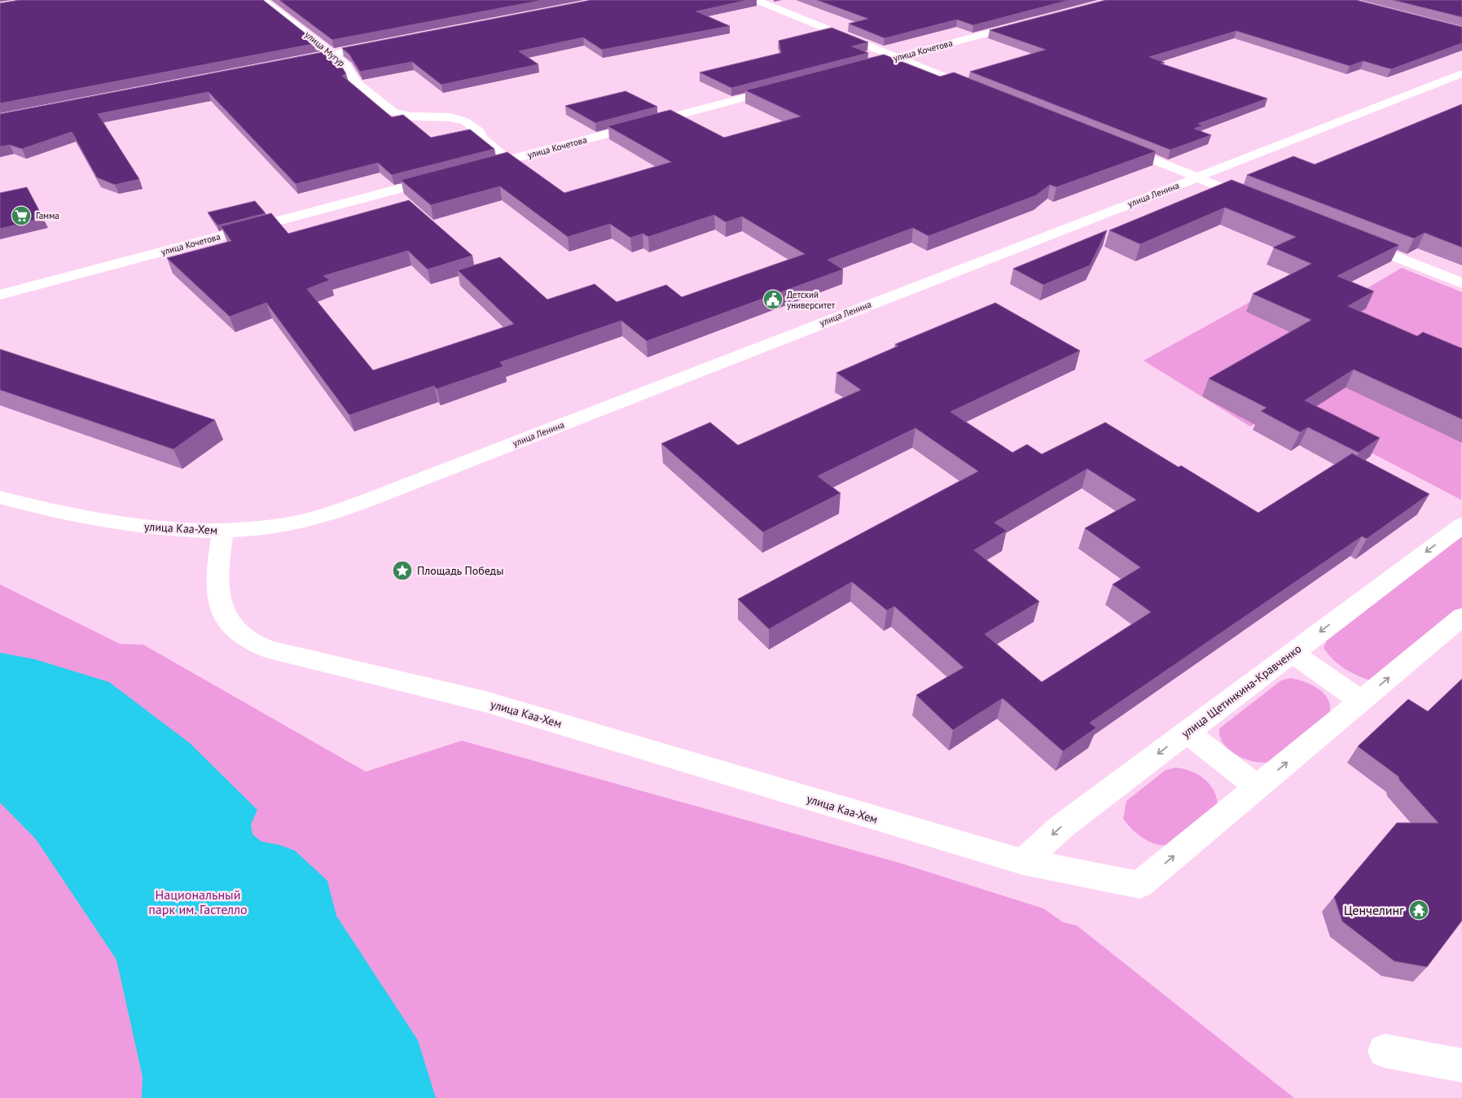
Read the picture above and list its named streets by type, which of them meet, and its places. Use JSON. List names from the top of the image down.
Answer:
{
  "streets": {
    "street": [
      "улица Мугур",
      "улица Кочетова",
      "улица Ленина",
      "улица Каа-Хем",
      "улица Щетинкина-Кравченко"
    ]
  },
  "crossings": [
    ["улица Мугур", "улица Кочетова"],
    ["улица Ленина", "улица Каа-Хем"],
    ["улица Каа-Хем", "улица Щетинкина-Кравченко"]
  ],
  "parks": ["Национальный парк им. Гастелло"],
  "places": {
    "supermarket": ["Гамма"],
    "public building": ["Детский университет"],
    "place": ["Площадь Победы"],
    "temple": ["Ценчелинг"]
  }
}
